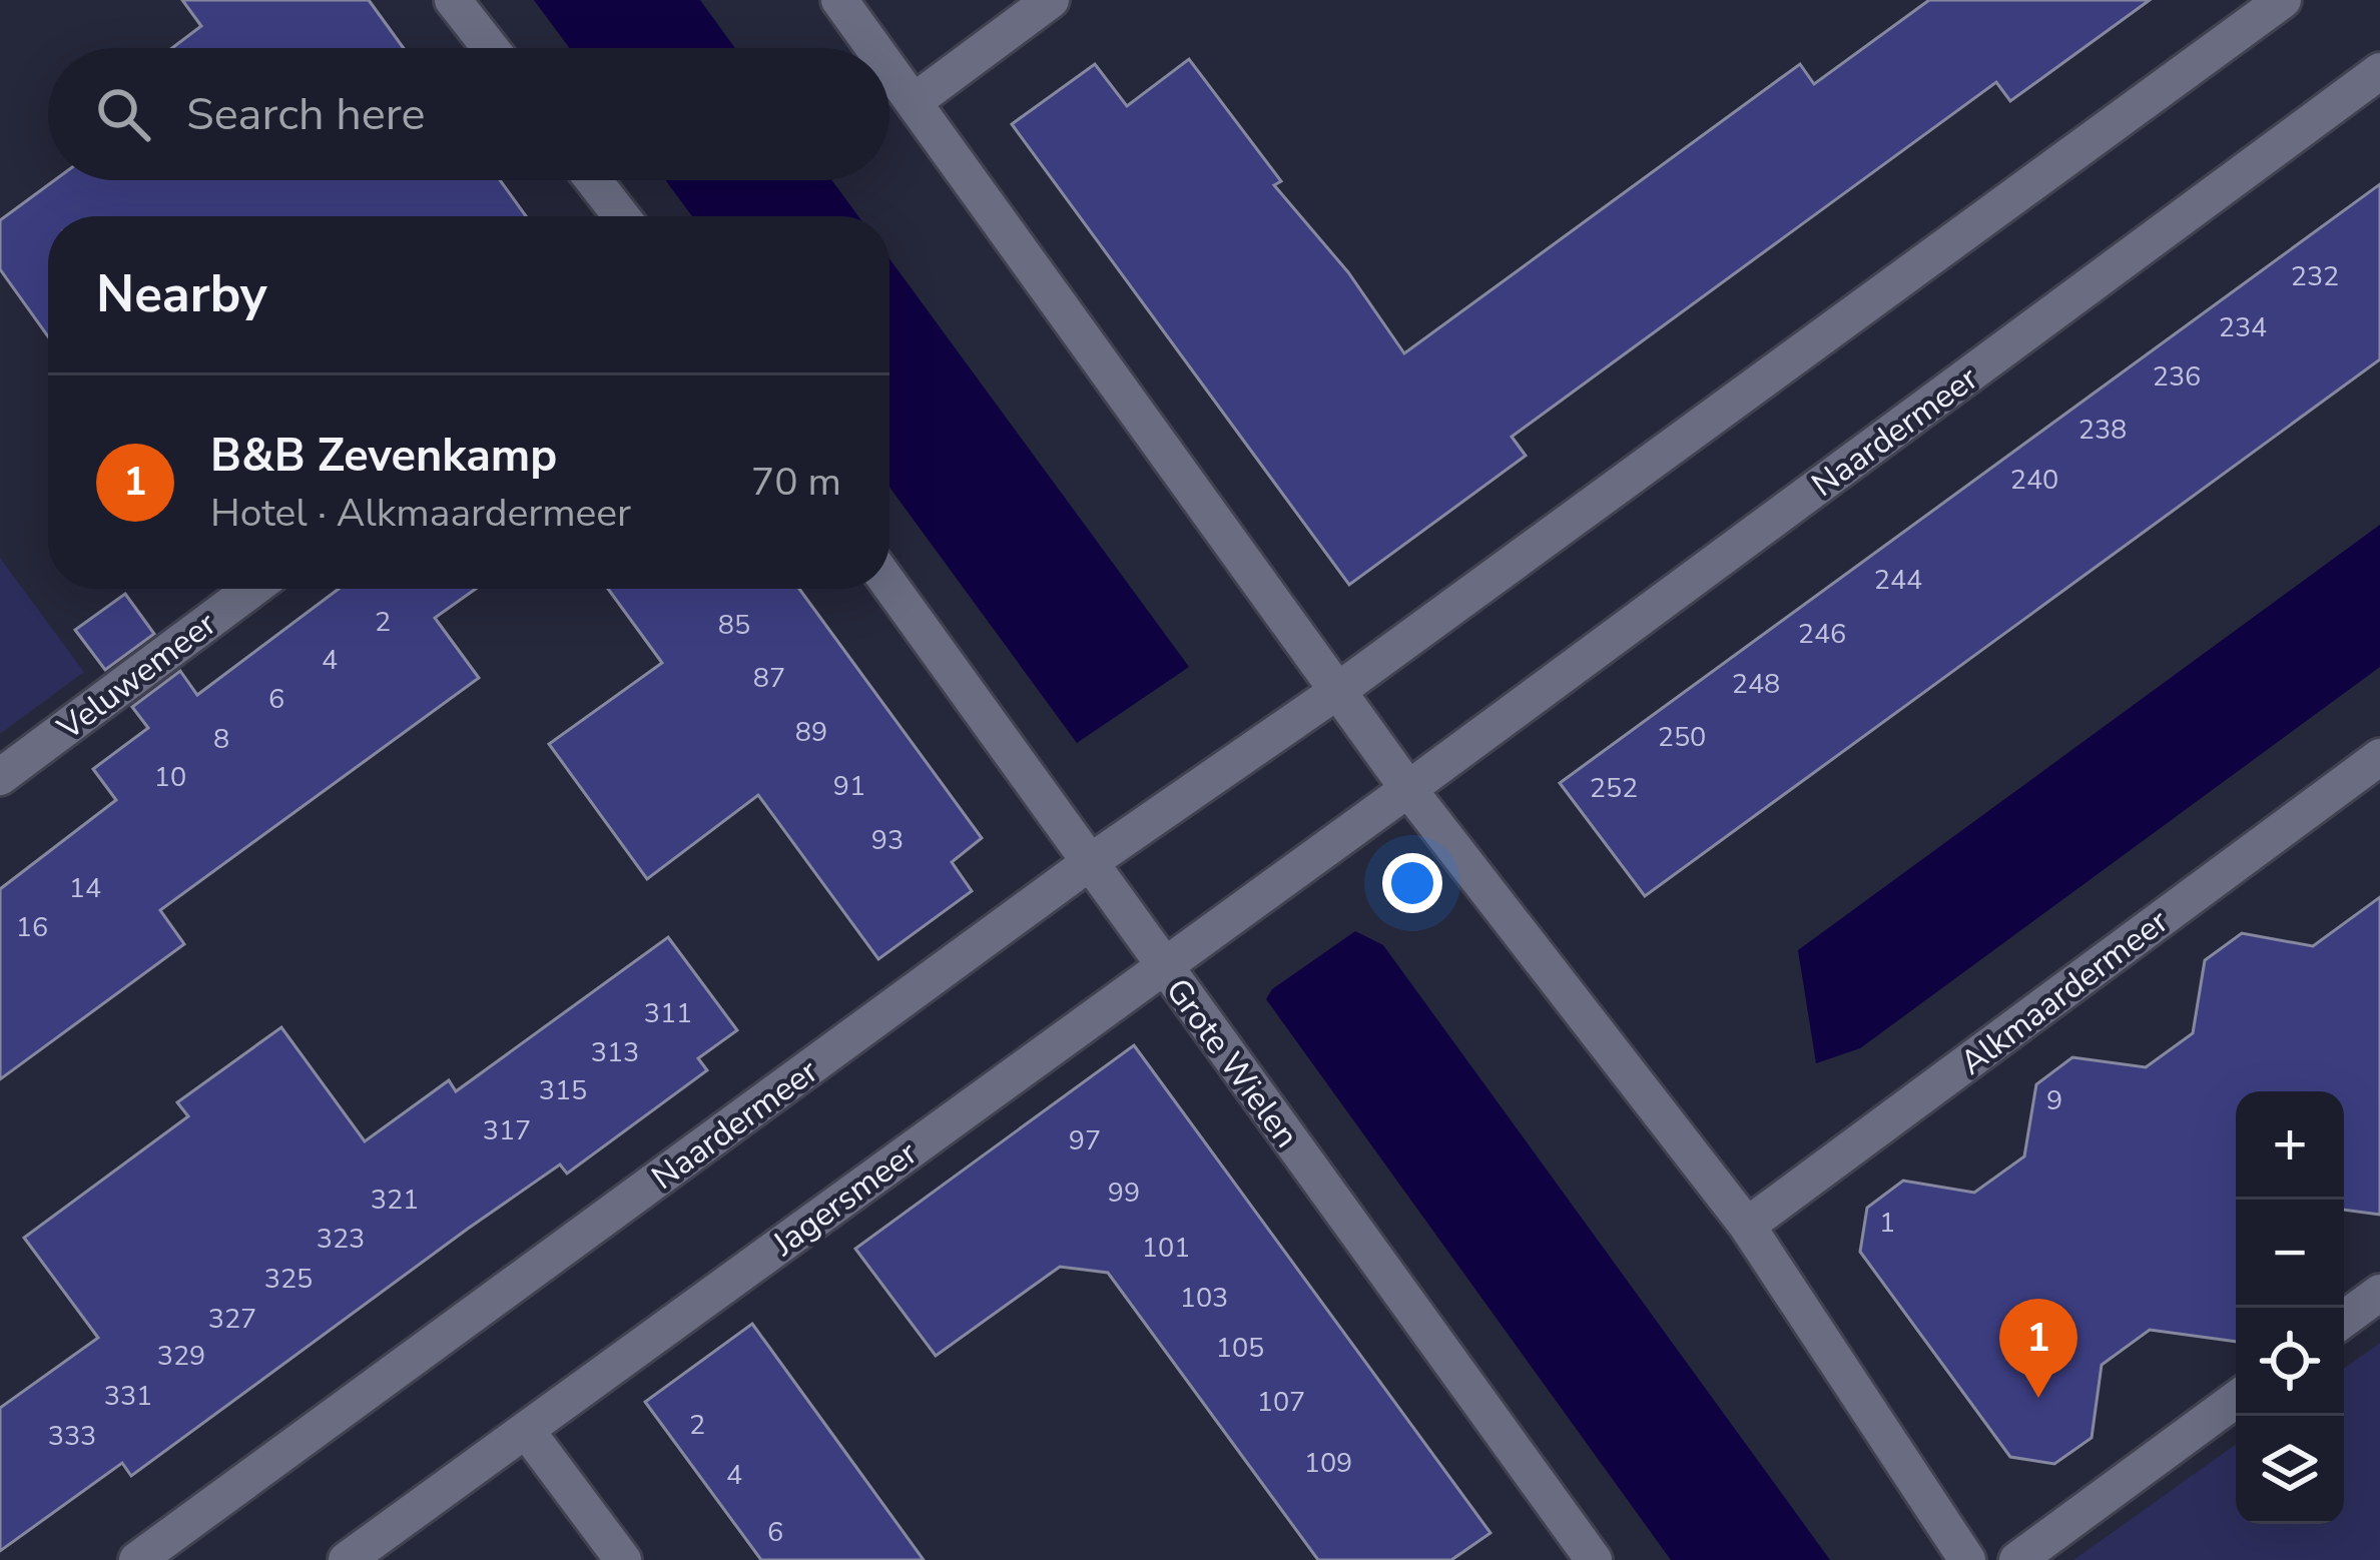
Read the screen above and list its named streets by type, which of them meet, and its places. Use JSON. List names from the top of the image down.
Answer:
{
  "streets": {
    "street": [
      "Naardermeer",
      "Veluwemeer",
      "Alkmaardermeer",
      "Grote Wielen",
      "Jagersmeer"
    ]
  },
  "crossings": [
    ["Naardermeer", "Grote Wielen"],
    ["Naardermeer", "Jagersmeer"],
    ["Grote Wielen", "Jagersmeer"]
  ],
  "house_numbers": [
    "232",
    "234",
    "236",
    "238",
    "240",
    "244",
    "2",
    "85",
    "246",
    "4",
    "87",
    "248",
    "6",
    "89",
    "250",
    "8",
    "10",
    "91",
    "252",
    "93",
    "14",
    "16",
    "311",
    "313",
    "315",
    "9",
    "317",
    "97",
    "99",
    "321",
    "1",
    "323",
    "101",
    "325",
    "103",
    "327",
    "105",
    "329",
    "331",
    "107",
    "2",
    "333",
    "109",
    "4",
    "6"
  ],
  "page": {
    "search": "Search here",
    "heading": "Nearby",
    "list": [
      {
        "mark": "1",
        "name": "B&B Zevenkamp",
        "note": "Hotel · Alkmaardermeer",
        "value": "70 m"
      }
    ],
    "map_buttons": ["+", "−"],
    "pins": "1"
  }
}
